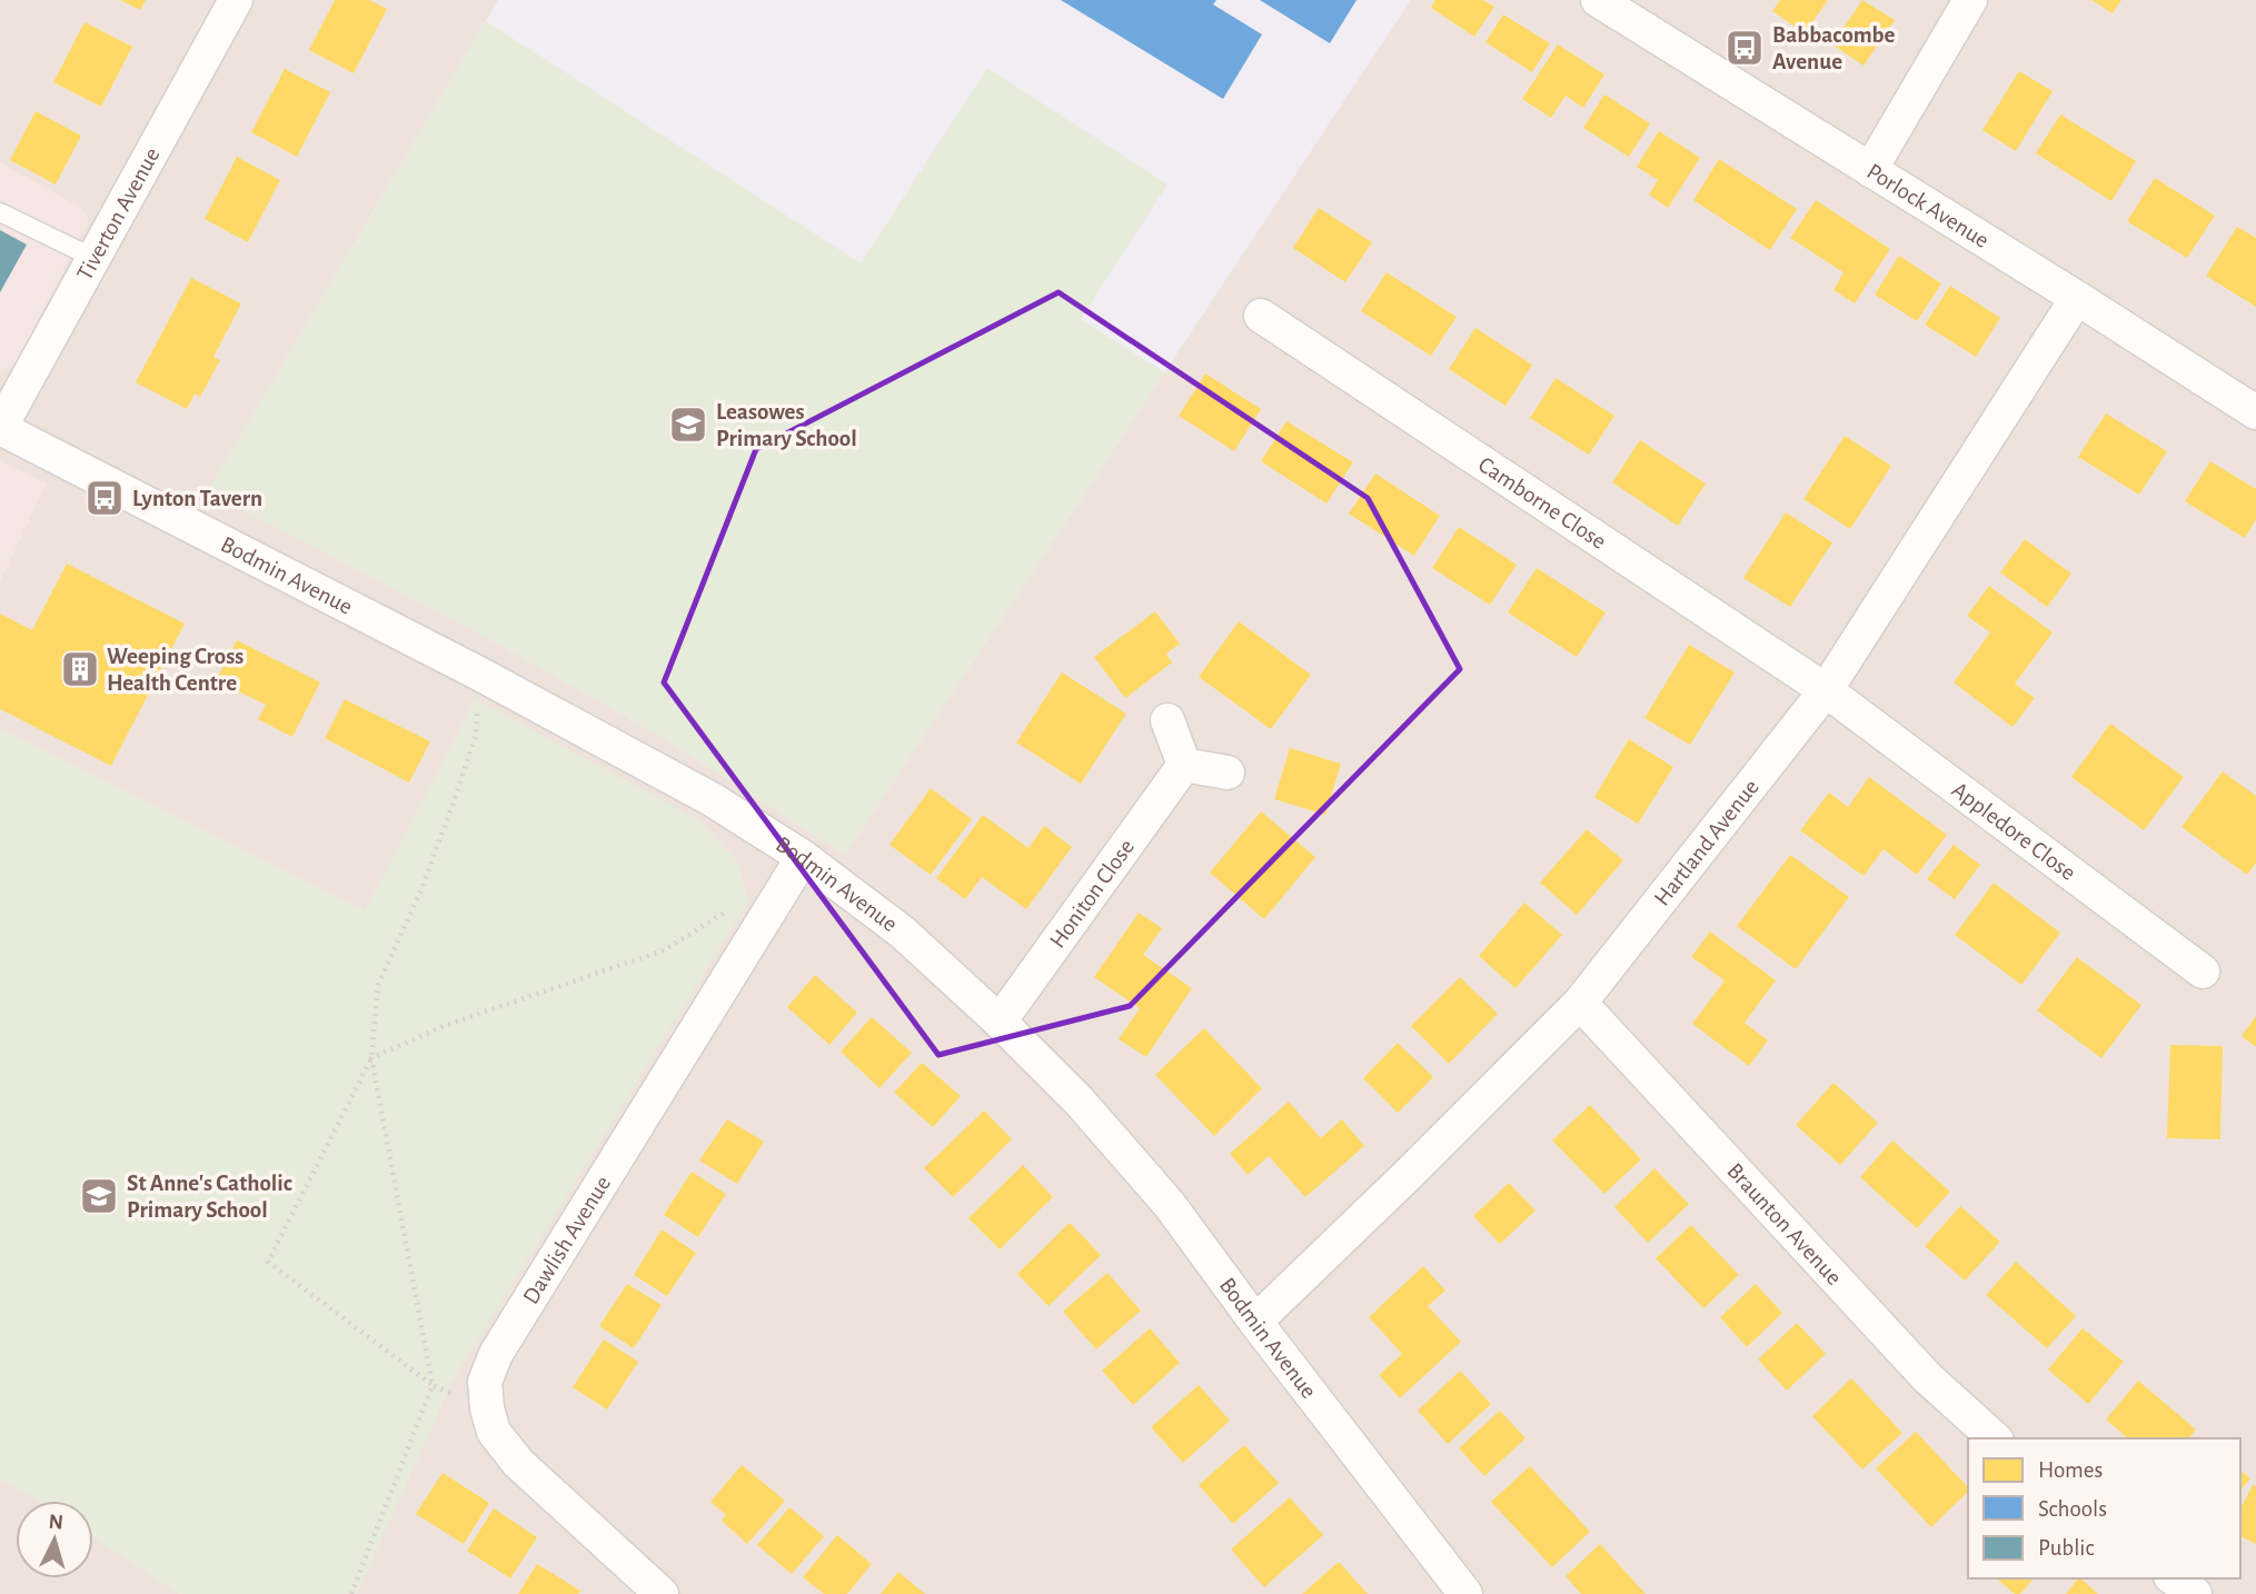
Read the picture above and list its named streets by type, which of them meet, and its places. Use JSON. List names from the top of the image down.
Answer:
{
  "streets": {
    "street": [
      "Porlock Avenue",
      "Tiverton Avenue",
      "Camborne Close",
      "Bodmin Avenue",
      "Appledore Close",
      "Hartland Avenue",
      "Honiton Close",
      "Braunton Avenue",
      "Dawlish Avenue"
    ]
  },
  "crossings": [
    ["Porlock Avenue", "Hartland Avenue"],
    ["Tiverton Avenue", "Bodmin Avenue"],
    ["Camborne Close", "Appledore Close"],
    ["Camborne Close", "Hartland Avenue"],
    ["Bodmin Avenue", "Hartland Avenue"],
    ["Bodmin Avenue", "Honiton Close"],
    ["Bodmin Avenue", "Dawlish Avenue"],
    ["Appledore Close", "Hartland Avenue"],
    ["Hartland Avenue", "Braunton Avenue"]
  ],
  "places": {
    "bus stop": ["Babbacombe Avenue", "Lynton Tavern"],
    "school or university": ["Leasowes Primary School", "St Anne's Catholic Primary School"],
    "building": ["Weeping Cross Health Centre"]
  },
  "legend": ["Homes", "Schools", "Public"],
  "north": "top"
}
